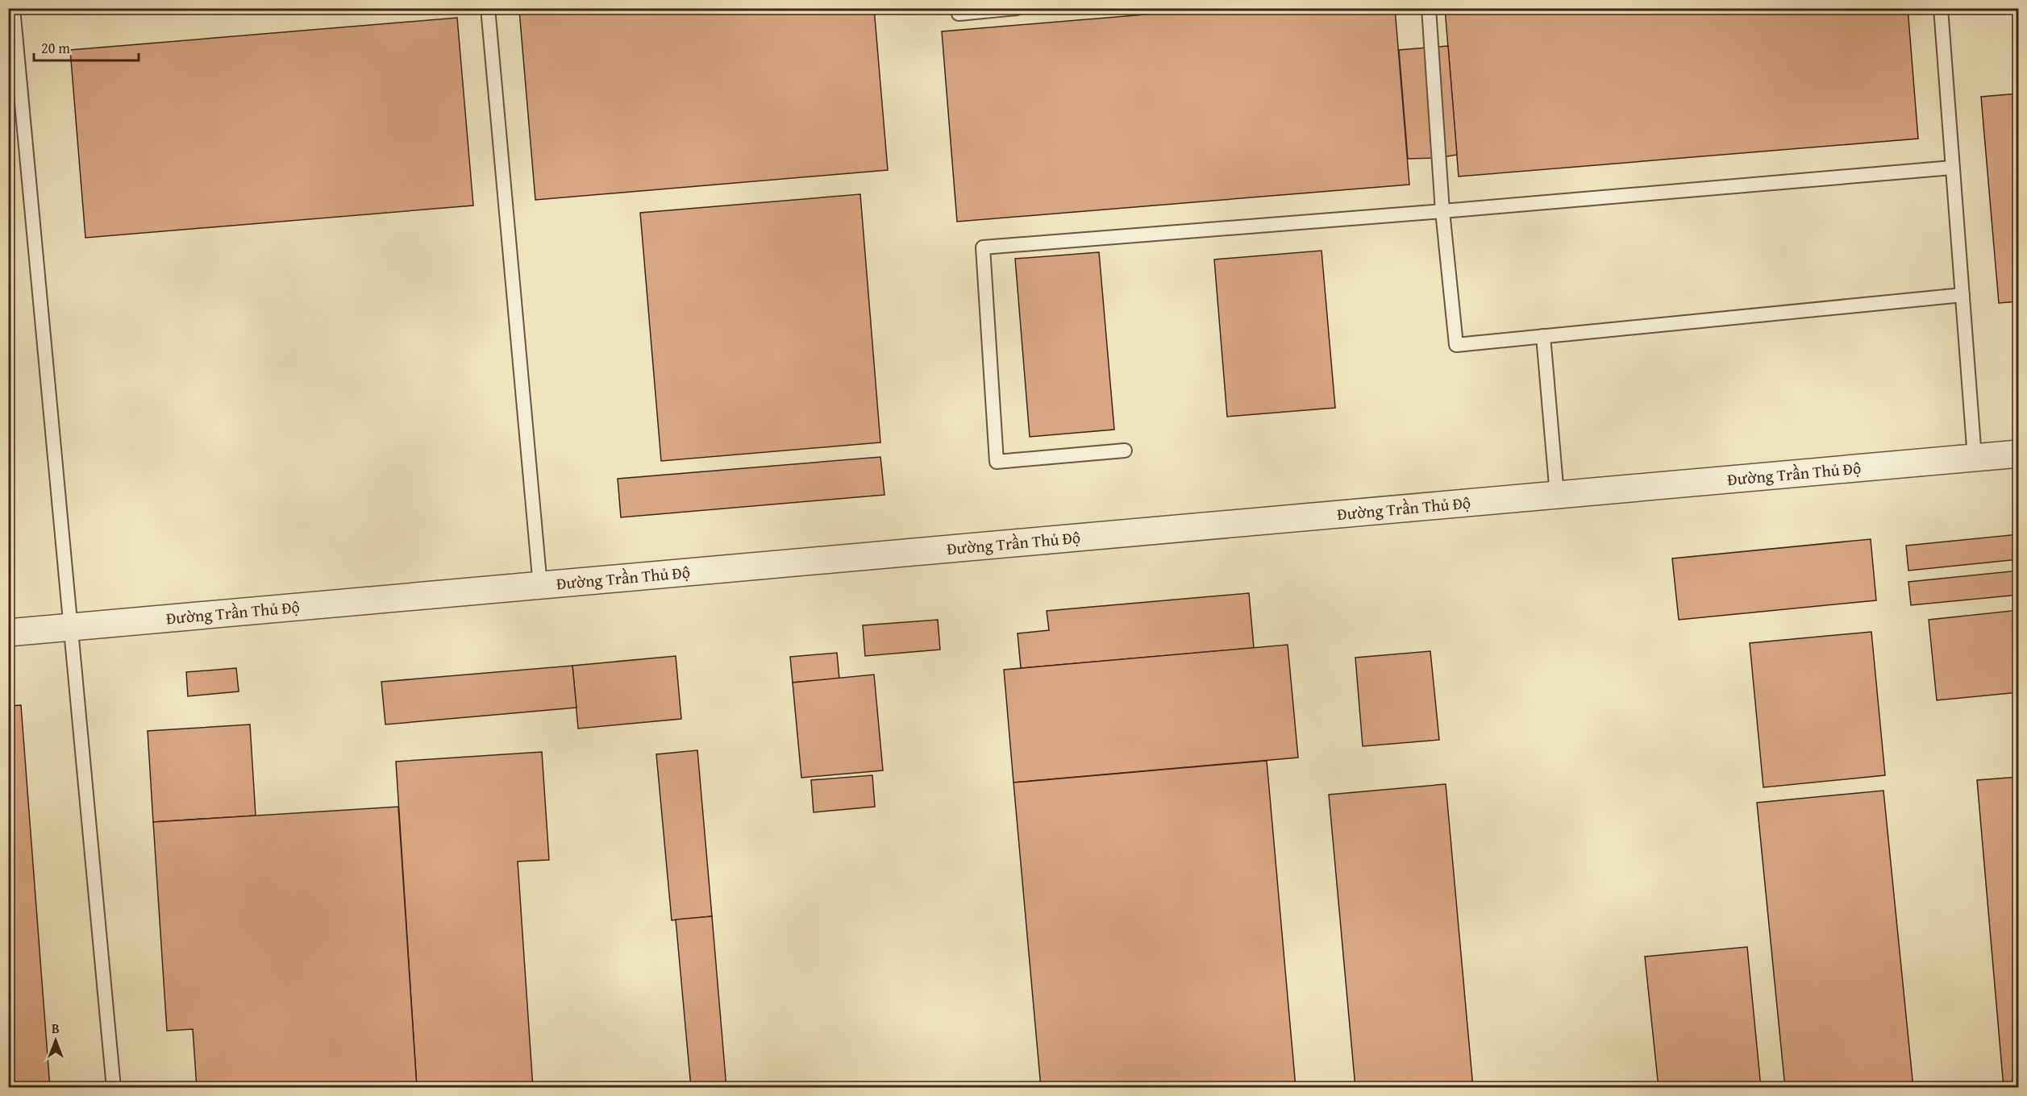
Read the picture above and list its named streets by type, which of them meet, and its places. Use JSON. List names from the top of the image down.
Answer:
{
  "streets": {
    "street": ["Đường Trần Thủ Độ"]
  },
  "scale_bar": "20 m",
  "north": "top"
}
